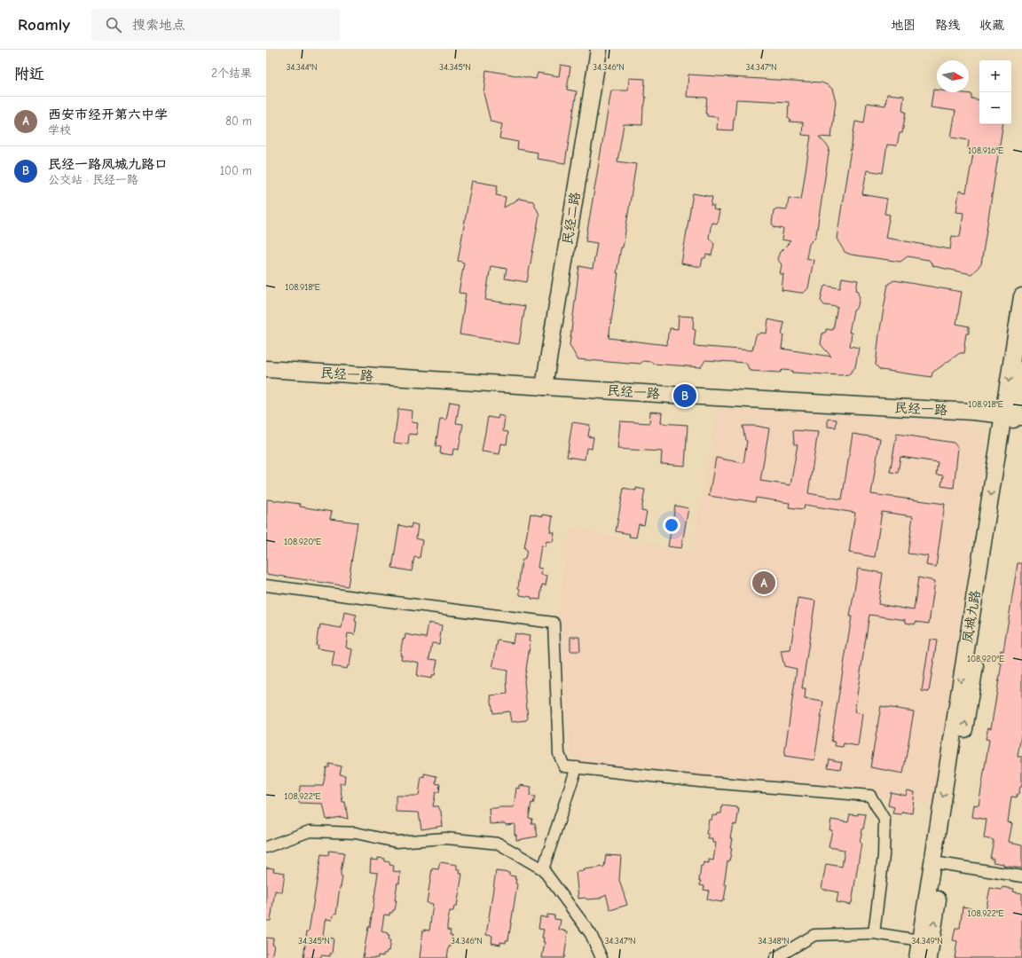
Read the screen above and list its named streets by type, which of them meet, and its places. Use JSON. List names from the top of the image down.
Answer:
{
  "streets": {
    "street": ["民经二路", "民经一路", "凤城九路"]
  },
  "crossings": [
    ["民经二路", "民经一路"],
    ["民经一路", "凤城九路"]
  ],
  "north": "right",
  "page": {
    "header": "Roamly",
    "search": "搜索地点",
    "nav": ["地图", "路线", "收藏"],
    "heading": ["附近", "2个结果"],
    "map_buttons": ["+", "−"],
    "list": [
      {
        "mark": "A",
        "name": "西安市经开第六中学",
        "note": "学校",
        "value": "80 m"
      },
      {
        "mark": "B",
        "name": "民经一路凤城九路口",
        "note": "公交站 · 民经一路",
        "value": "100 m"
      }
    ],
    "pins": ["B", "A"]
  },
  "coordinates": [
    "34.344°N",
    "34.345°N",
    "34.346°N",
    "34.347°N",
    "108.916°E",
    "108.918°E",
    "108.920°E",
    "108.922°E",
    "34.348°N",
    "34.349°N"
  ]
}
